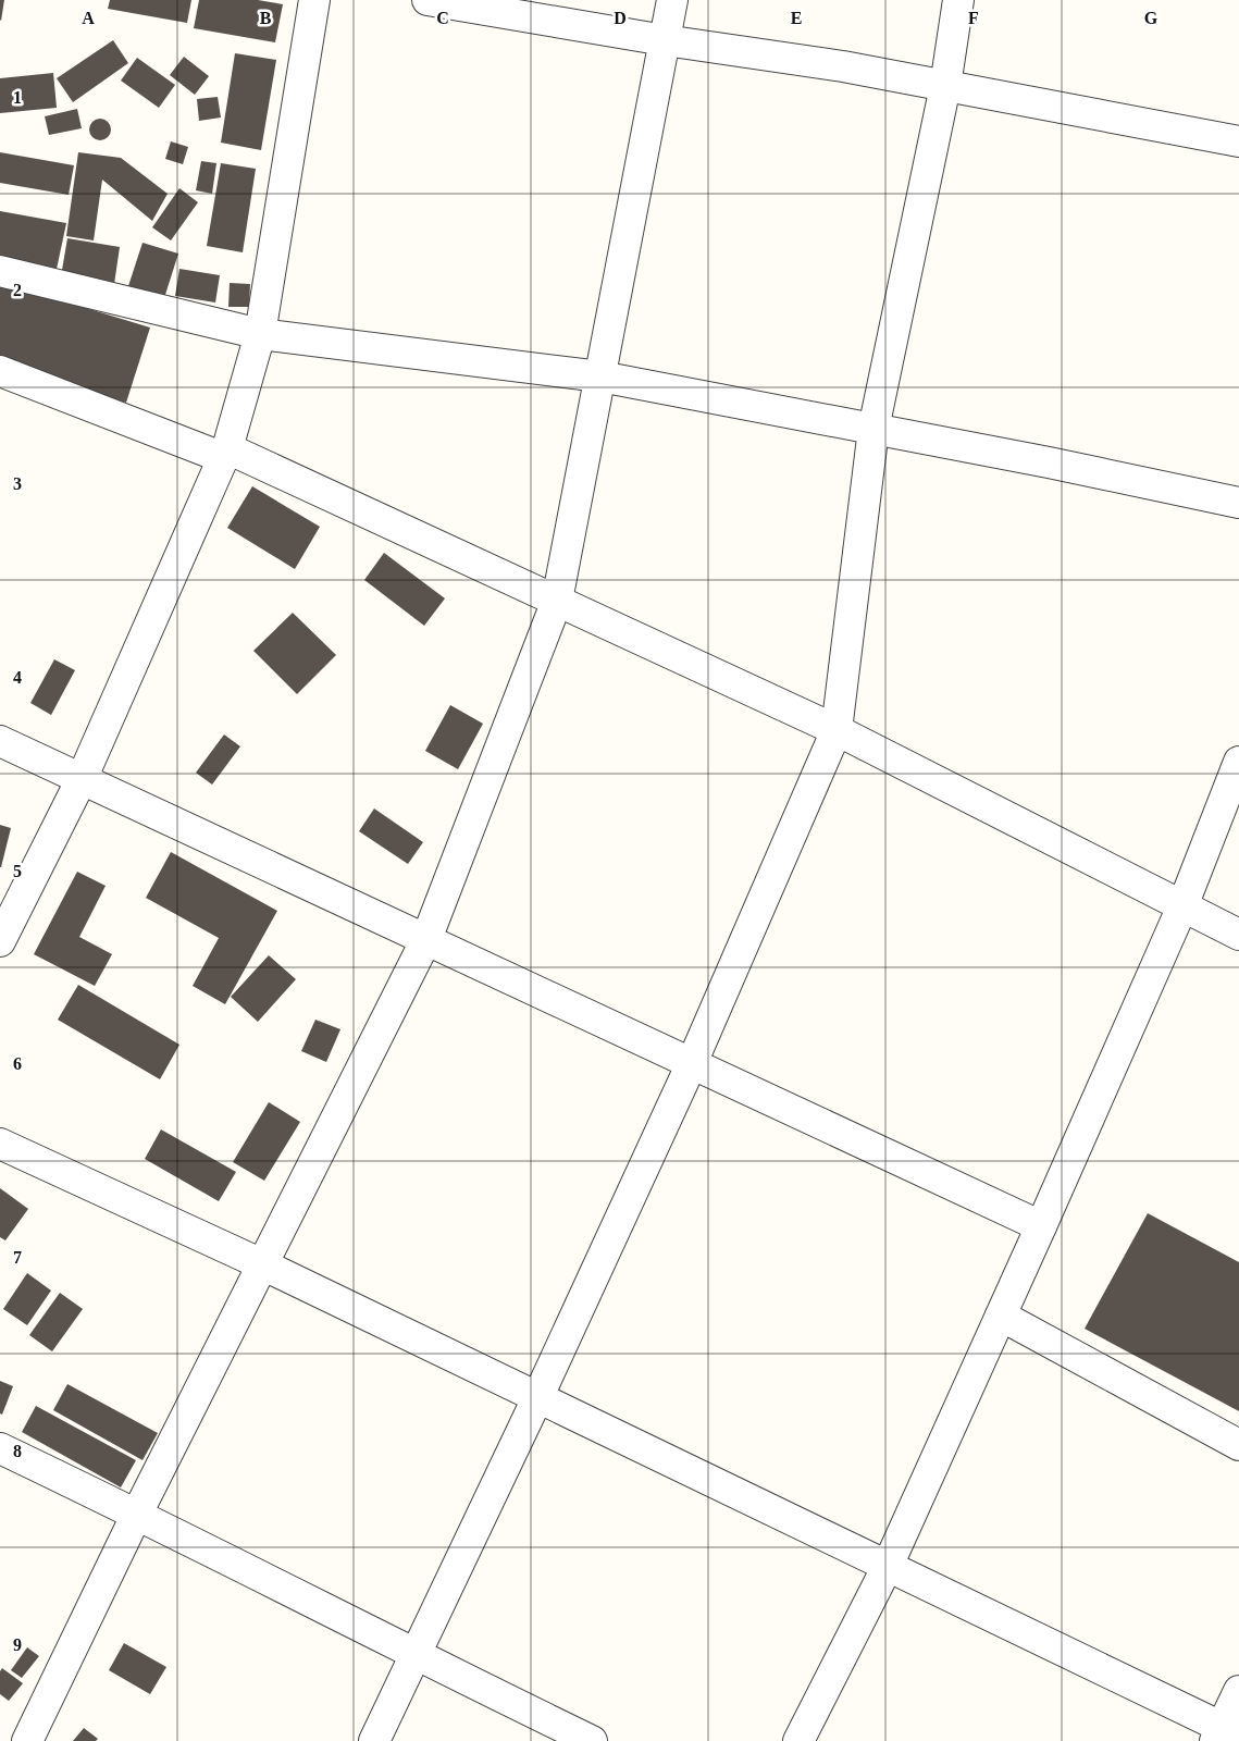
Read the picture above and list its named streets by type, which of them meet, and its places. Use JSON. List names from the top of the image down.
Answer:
{
  "grid": {
    "columns": [
      "A",
      "B",
      "C",
      "D",
      "E",
      "F",
      "G"
    ],
    "rows": [
      "1",
      "2",
      "3",
      "4",
      "5",
      "6",
      "7",
      "8",
      "9"
    ]
  }
}
